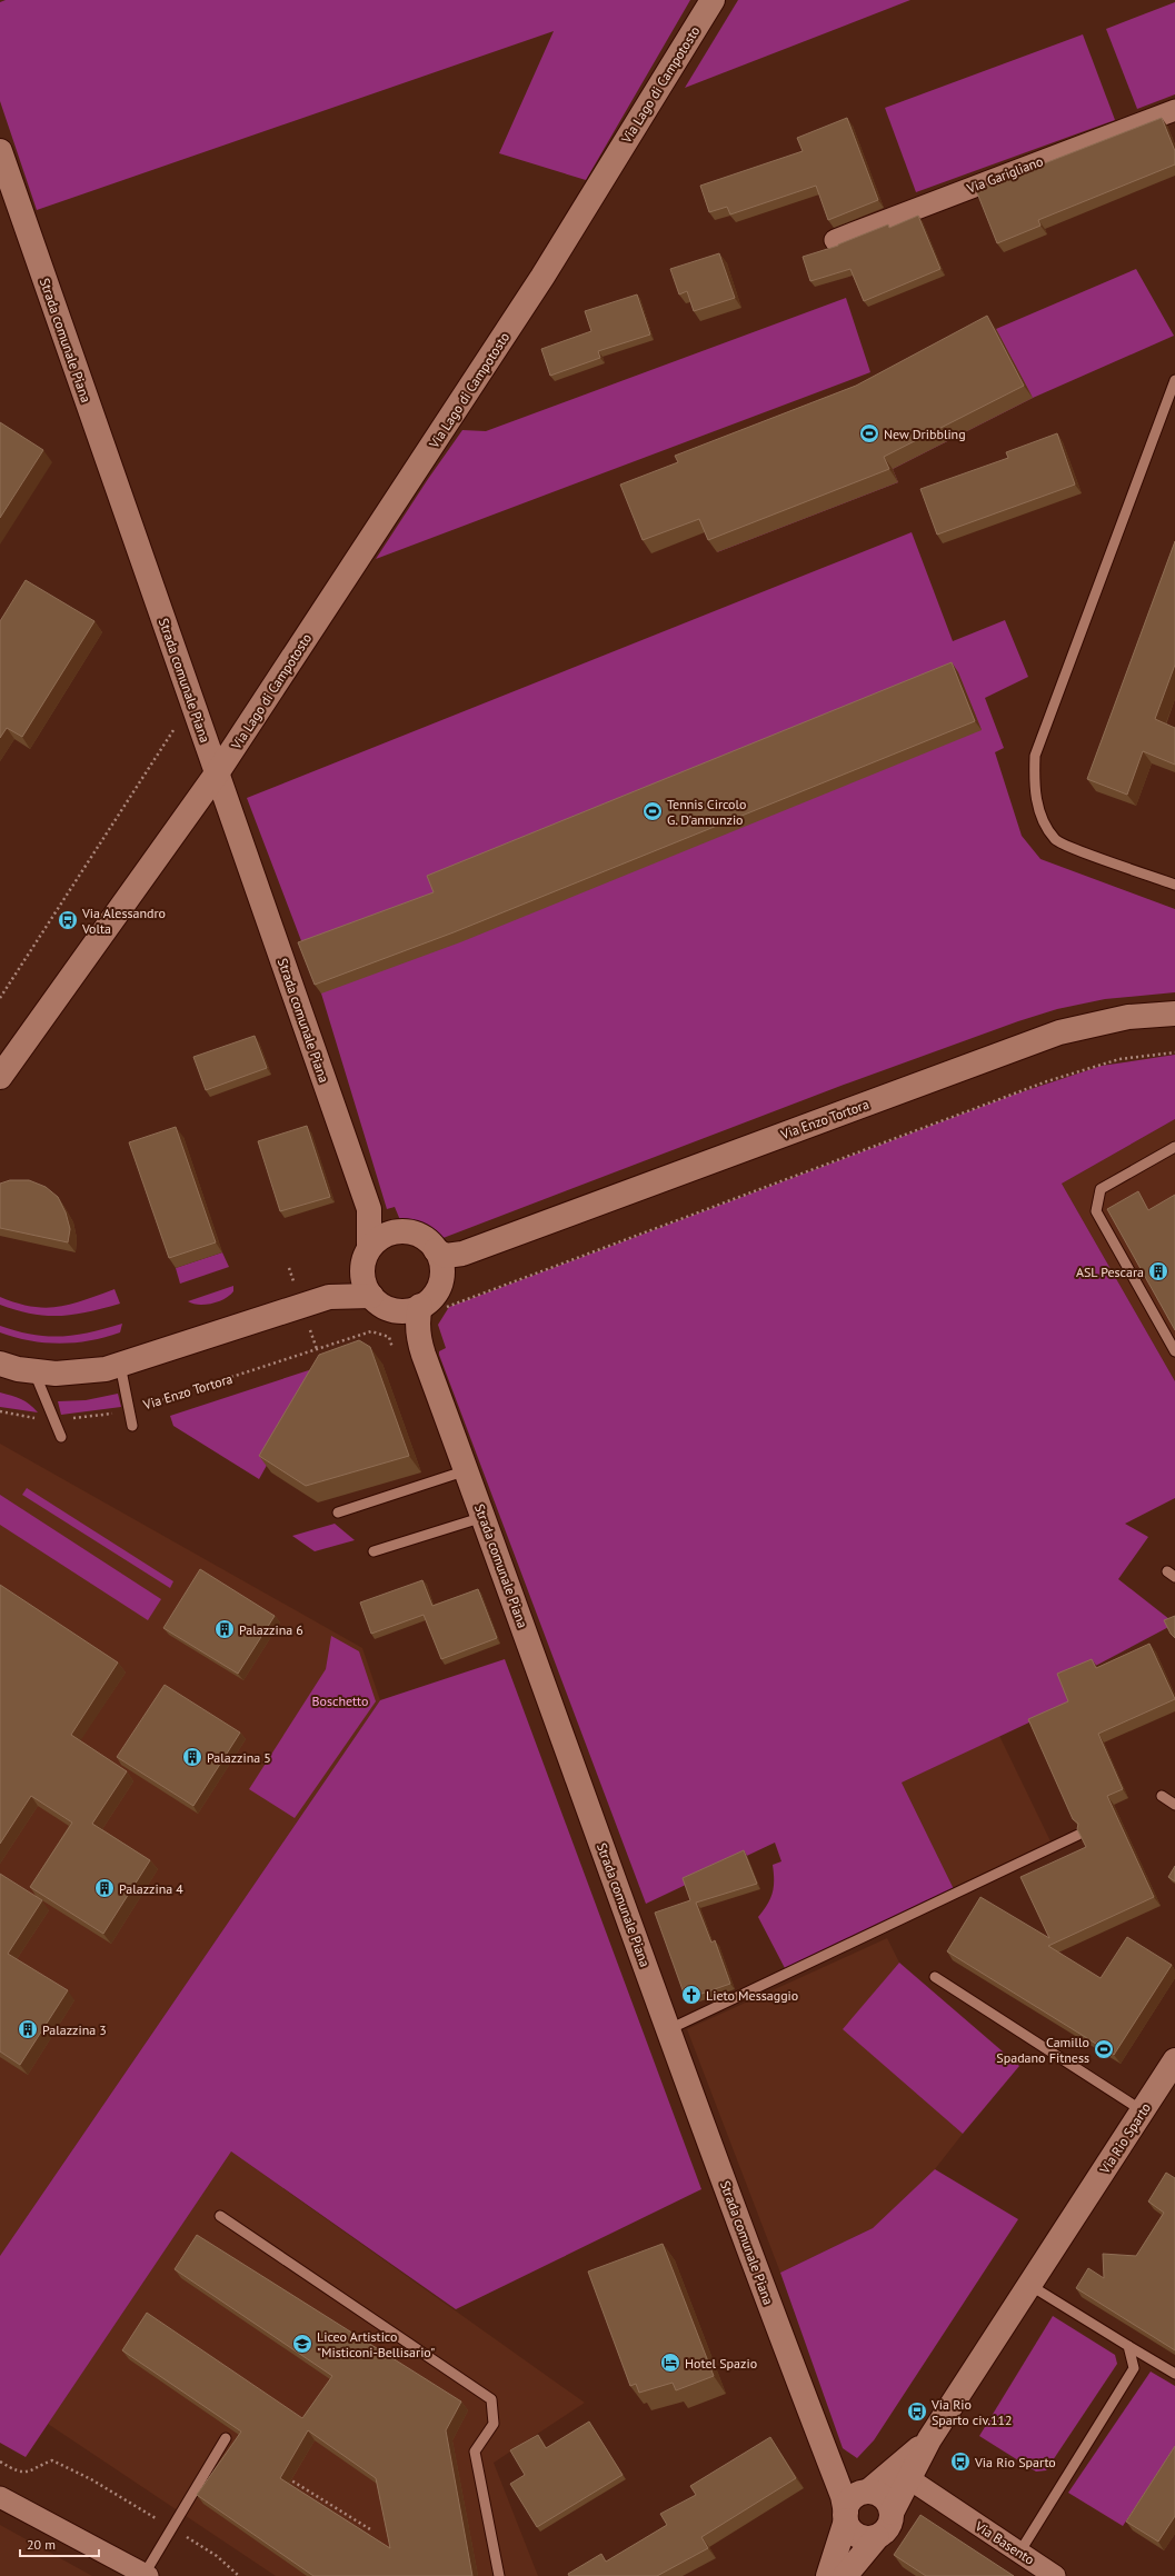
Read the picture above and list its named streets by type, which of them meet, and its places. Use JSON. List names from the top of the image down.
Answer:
{
  "streets": {
    "street": [
      "Via Lago di Campotosto",
      "Via Garigliano",
      "Strada comunale Piana",
      "Via Enzo Tortora",
      "Via Rio Sparto",
      "Via Basento"
    ]
  },
  "crossings": [
    ["Via Lago di Campotosto", "Strada comunale Piana"],
    ["Strada comunale Piana", "Via Enzo Tortora"],
    ["Strada comunale Piana", "Via Rio Sparto"],
    ["Via Rio Sparto", "Via Basento"]
  ],
  "parks": ["Boschetto"],
  "places": {
    "sports": ["New Dribbling", "Tennis Circolo G. D'annunzio", "Camillo Spadano Fitness"],
    "bus stop": ["Via Alessandro Volta", "Via Rio Sparto civ.112", "Via Rio Sparto"],
    "building": [
      "ASL Pescara",
      "Palazzina 6",
      "Palazzina 5",
      "Palazzina 4",
      "Palazzina 3"
    ],
    "church": ["Lieto Messaggio"],
    "school or university": ["Liceo Artistico \"Misticoni-Bellisario\""],
    "hotel": ["Hotel Spazio"]
  },
  "scale_bar": "20 m"
}
